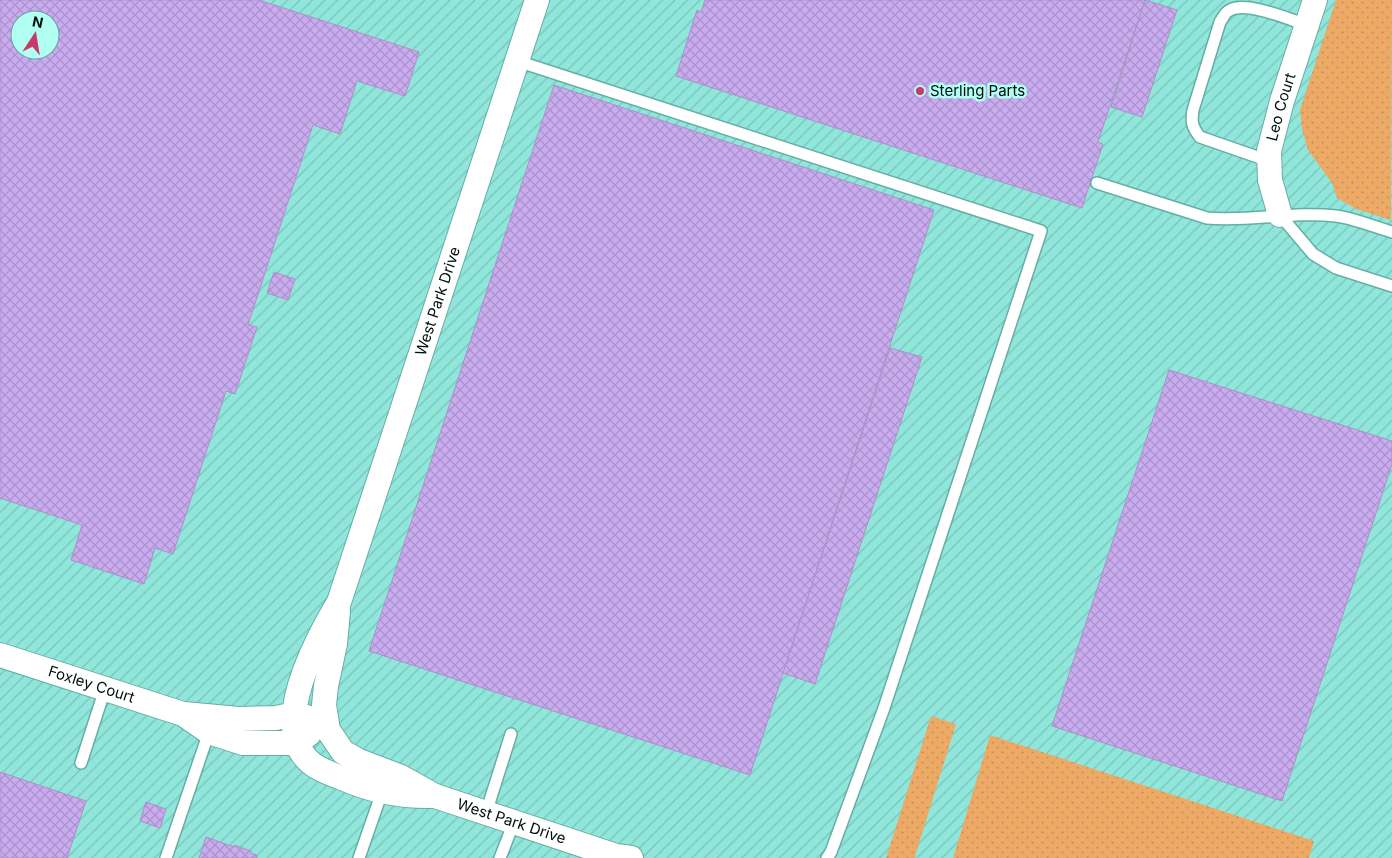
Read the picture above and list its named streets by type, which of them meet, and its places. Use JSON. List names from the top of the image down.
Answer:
{
  "streets": {
    "street": ["Leo Court", "West Park Drive", "Foxley Court"]
  },
  "crossings": [
    ["West Park Drive", "Foxley Court"]
  ],
  "places": ["Sterling Parts"],
  "north": "top"
}
